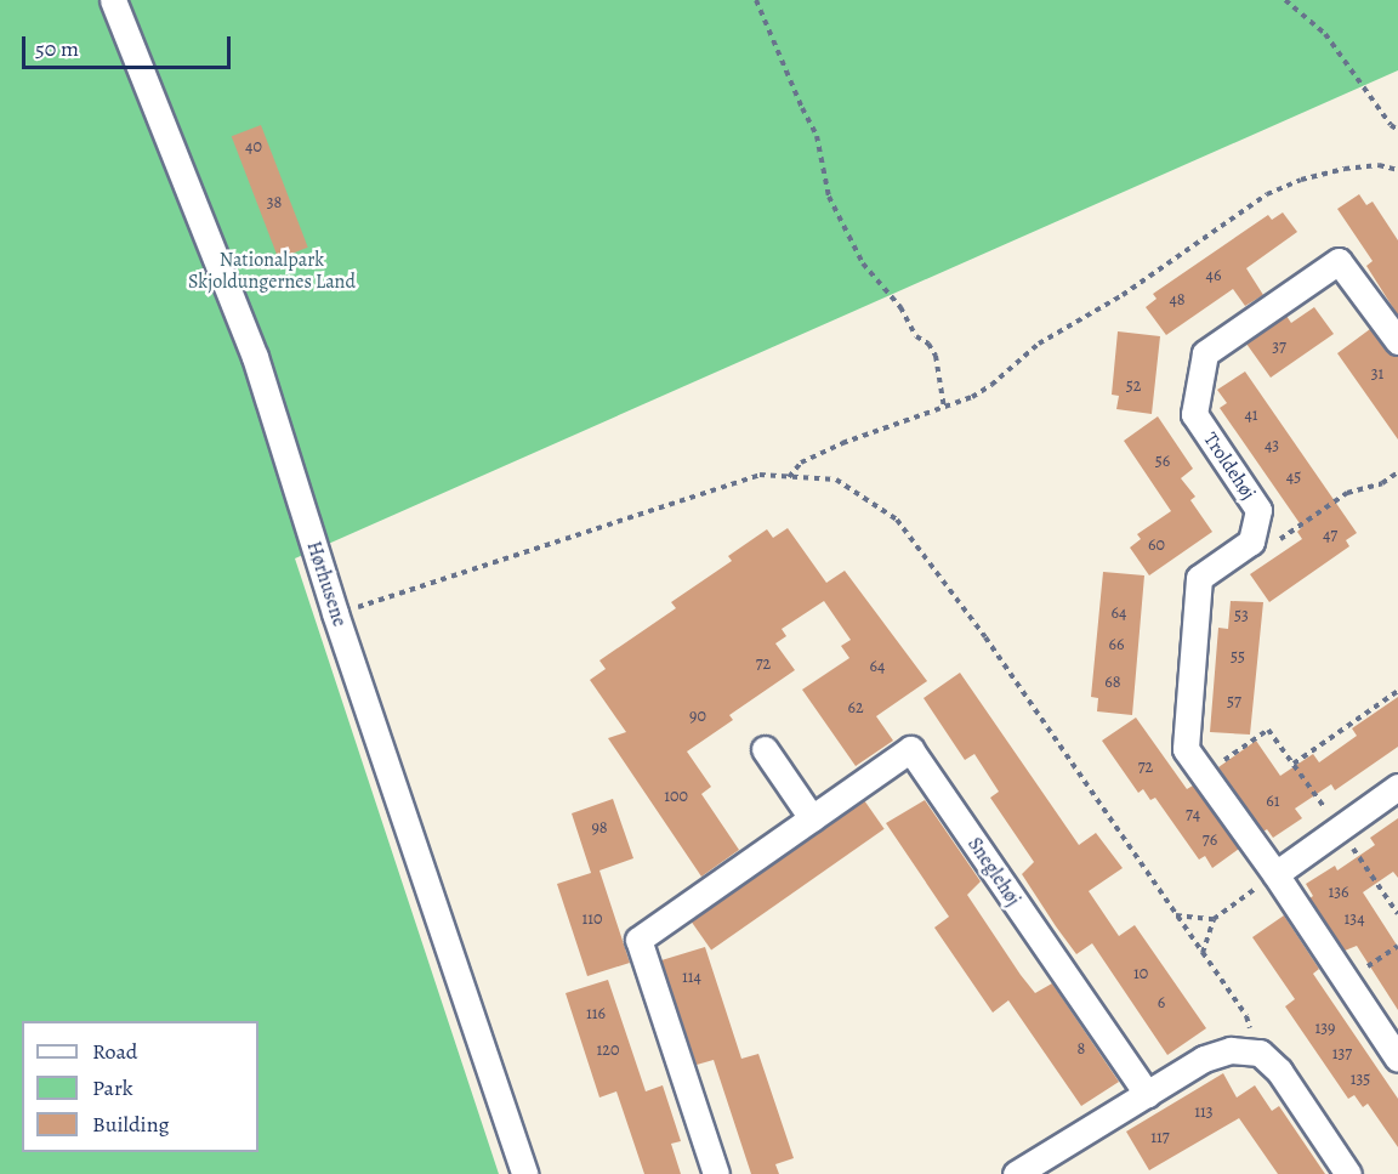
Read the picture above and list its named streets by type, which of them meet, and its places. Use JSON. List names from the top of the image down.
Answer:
{
  "streets": {
    "street": ["Troldehøj", "Hørhusene", "Sneglehøj"]
  },
  "parks": ["Nationalpark Skjoldungernes Land"],
  "house_numbers": [
    "40",
    "38",
    "46",
    "48",
    "37",
    "31",
    "52",
    "41",
    "43",
    "56",
    "45",
    "47",
    "60",
    "64",
    "53",
    "66",
    "55",
    "72",
    "64",
    "68",
    "57",
    "62",
    "90",
    "72",
    "100",
    "61",
    "74",
    "98",
    "76",
    "136",
    "110",
    "134",
    "10",
    "114",
    "6",
    "116",
    "139",
    "8",
    "120",
    "137",
    "135",
    "113",
    "117"
  ],
  "legend": ["Road", "Park", "Building"],
  "scale_bar": "50 m"
}
